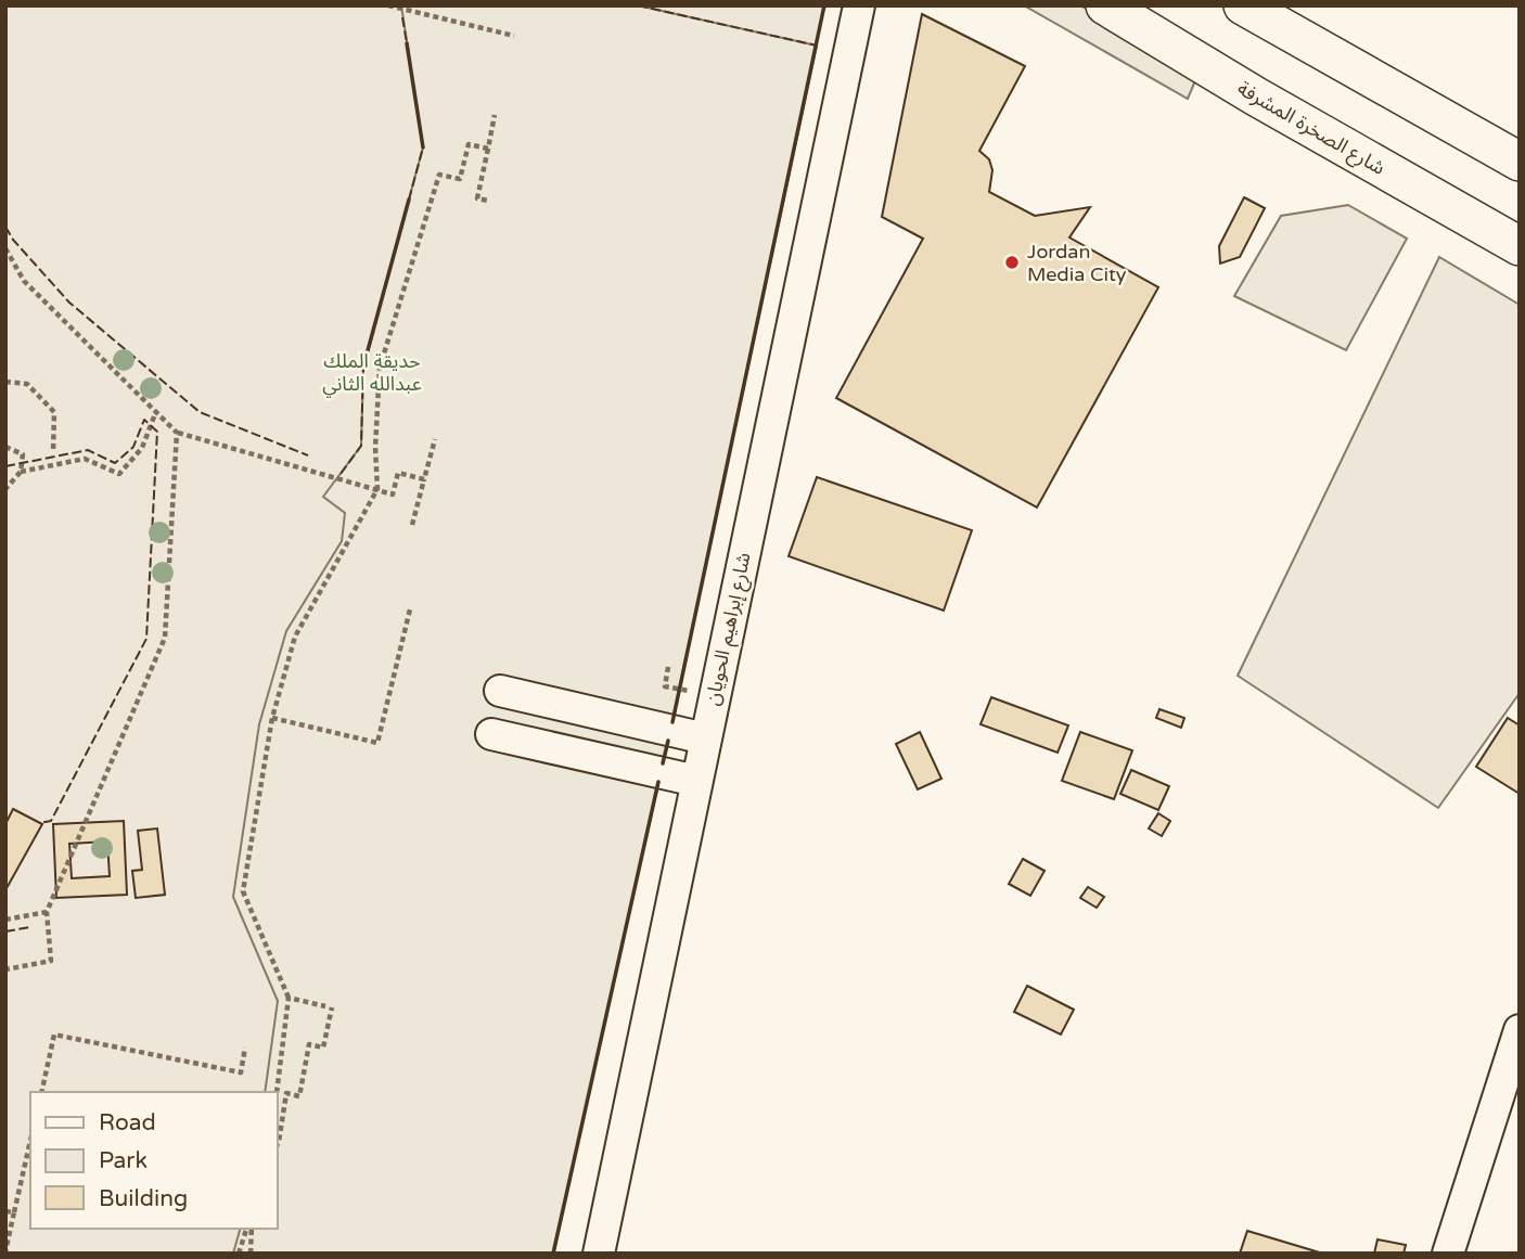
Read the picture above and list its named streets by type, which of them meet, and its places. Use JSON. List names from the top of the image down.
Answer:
{
  "streets": {
    "main road": ["شارع الصخرة المشرفة"],
    "street": ["شارع إبراهيم الحويان"]
  },
  "parks": ["حديقة الملك عبدالله الثاني"],
  "places": ["Jordan Media City"],
  "legend": ["Road", "Park", "Building"]
}
